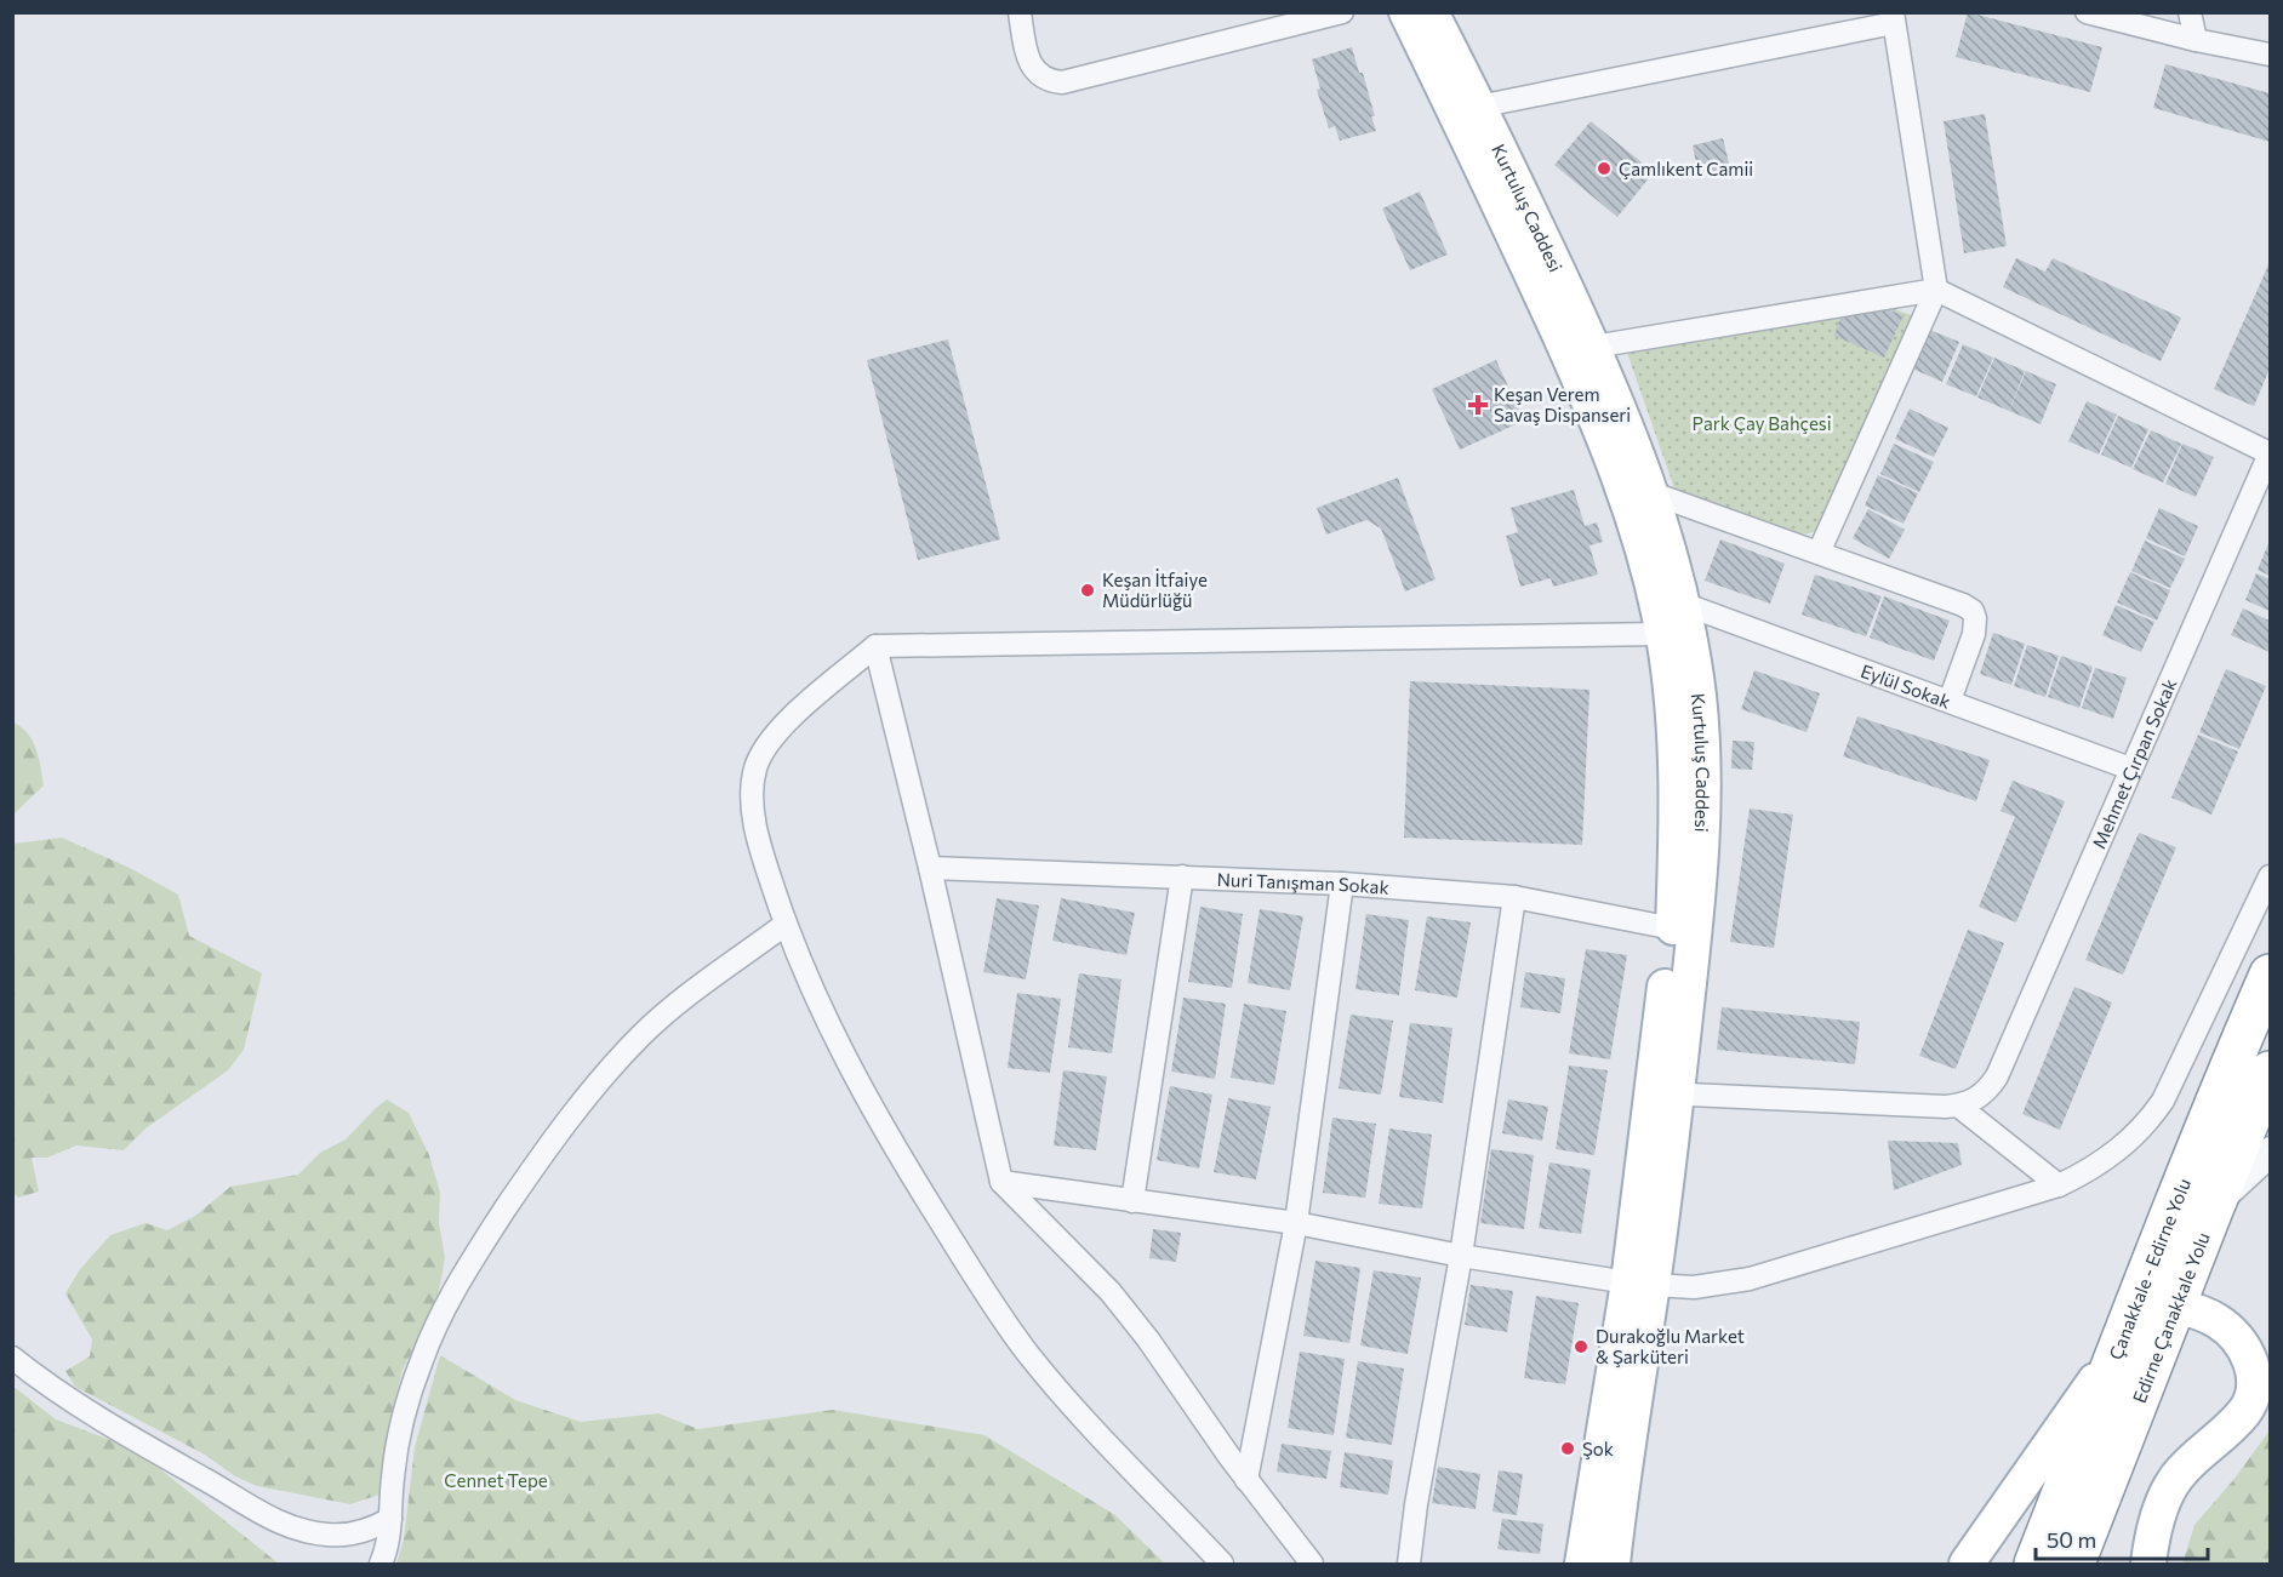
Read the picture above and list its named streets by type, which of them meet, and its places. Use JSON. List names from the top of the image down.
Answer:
{
  "streets": {
    "highway": ["Çanakkale - Edirne Yolu", "Edirne Çanakkale Yolu"],
    "main road": ["Kurtuluş Caddesi"],
    "street": ["Eylül Sokak", "Mehmet Çırpan Sokak", "Nuri Tanışman Sokak"]
  },
  "crossings": [
    ["Kurtuluş Caddesi", "Eylül Sokak"],
    ["Kurtuluş Caddesi", "Nuri Tanışman Sokak"],
    ["Eylül Sokak", "Mehmet Çırpan Sokak"]
  ],
  "parks": ["Park Çay Bahçesi", "Cennet Tepe"],
  "places": {
    "other": [
      "Çamlıkent Camii",
      "Keşan İtfaiye Müdürlüğü",
      "Durakoğlu Market & Şarküteri",
      "Şok"
    ],
    "health": ["Keşan Verem Savaş Dispanseri"]
  },
  "scale_bar": "50 m"
}
